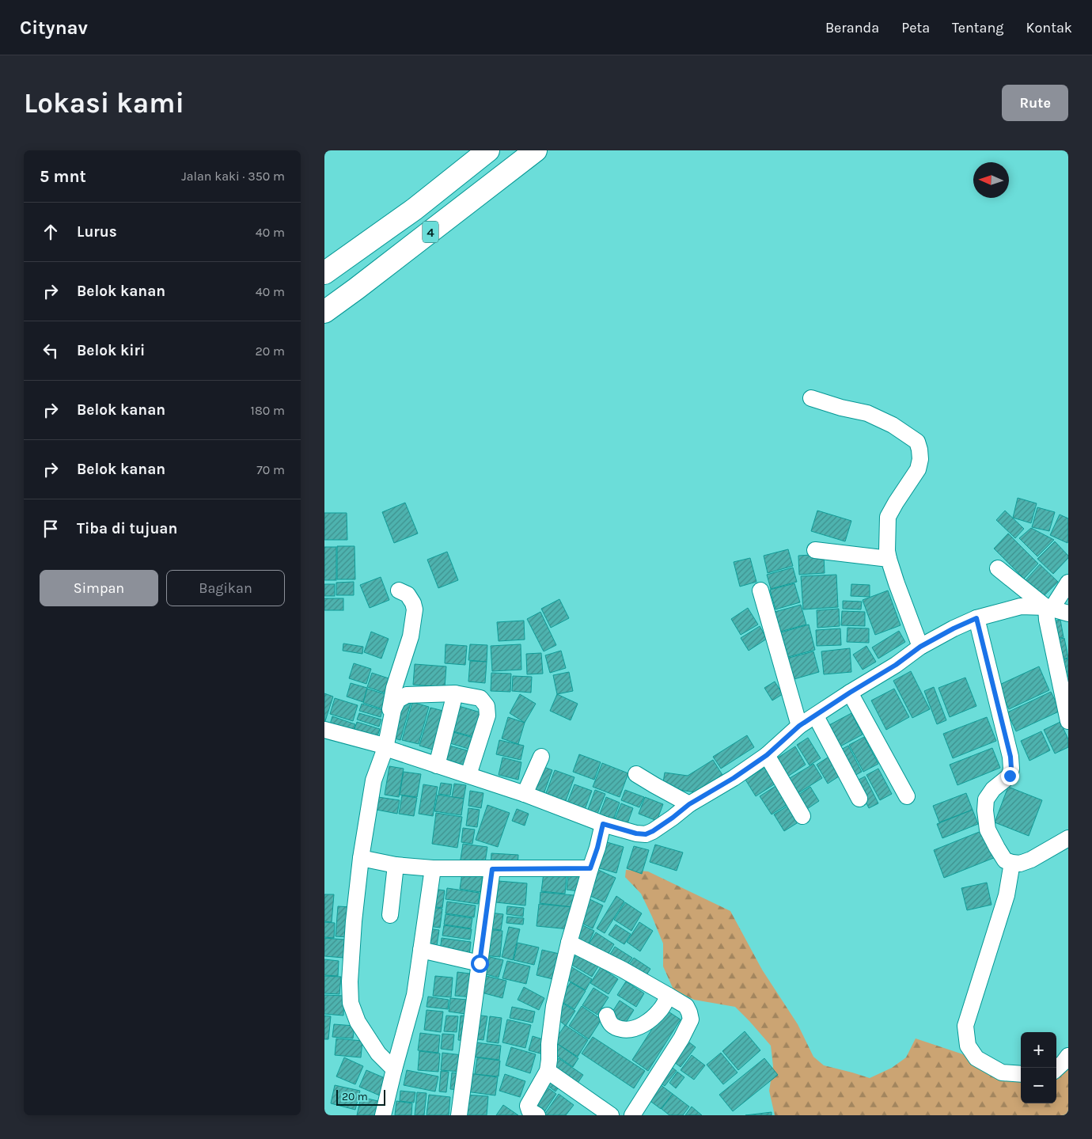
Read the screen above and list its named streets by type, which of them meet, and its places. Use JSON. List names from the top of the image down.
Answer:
{
  "streets": {
    "highway": ["4"]
  },
  "scale_bar": "20 m",
  "north": "left",
  "page": {
    "header": "Citynav",
    "nav": [
      "Beranda",
      "Peta",
      "Tentang",
      "Kontak"
    ],
    "buttons": [
      "Rute",
      ["Simpan", "Bagikan"]
    ],
    "title": "Lokasi kami",
    "heading": ["5 mnt", "Jalan kaki · 350 m"],
    "list": [
      ["Lurus", "40 m"],
      ["Belok kanan", "40 m"],
      ["Belok kiri", "20 m"],
      ["Belok kanan", "180 m"],
      ["Belok kanan", "70 m"],
      "Tiba di tujuan"
    ],
    "map_buttons": ["+", "−"],
    "scale": "20 m"
  }
}
